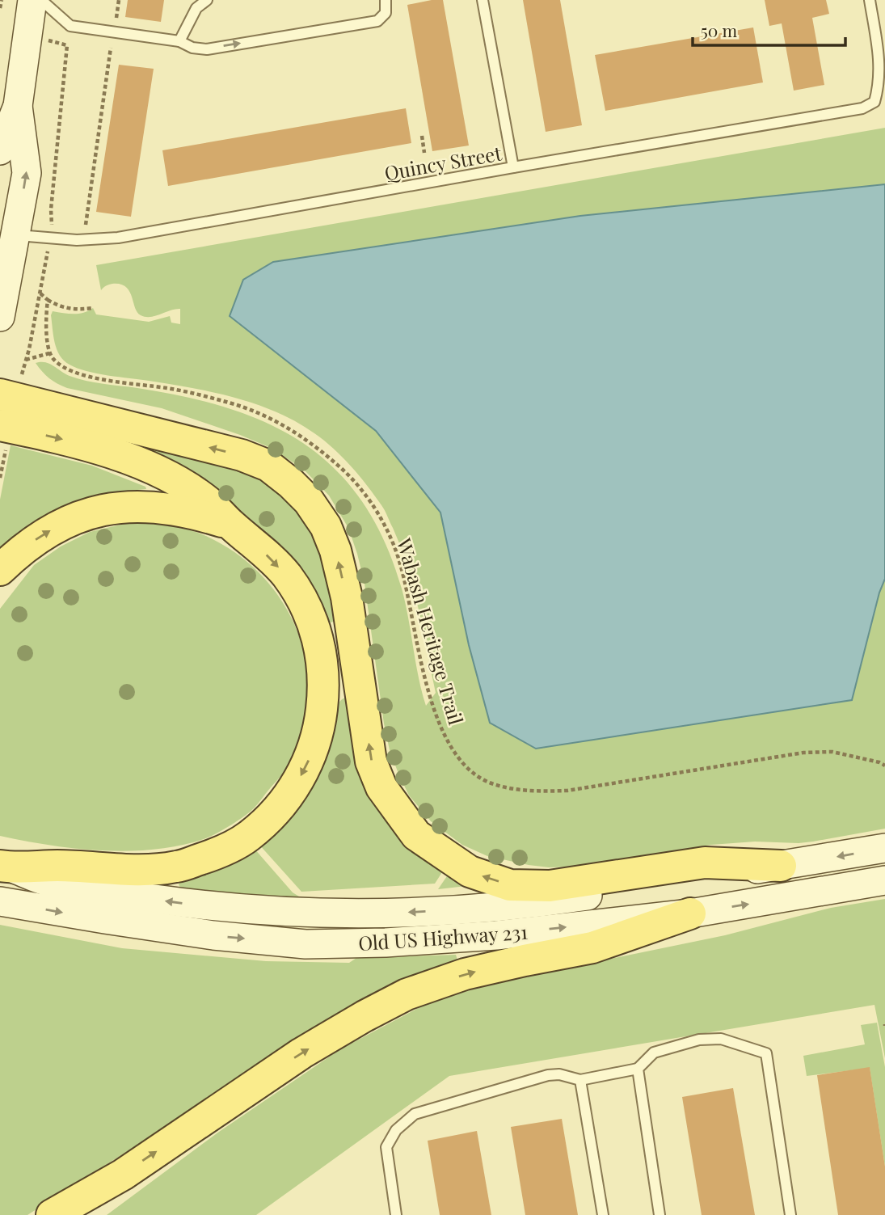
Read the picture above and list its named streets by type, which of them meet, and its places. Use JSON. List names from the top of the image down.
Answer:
{
  "streets": {
    "main road": ["Old US Highway 231"],
    "lane": ["Quincy Street"],
    "path": ["Wabash Heritage Trail"]
  },
  "scale_bar": "50 m"
}
